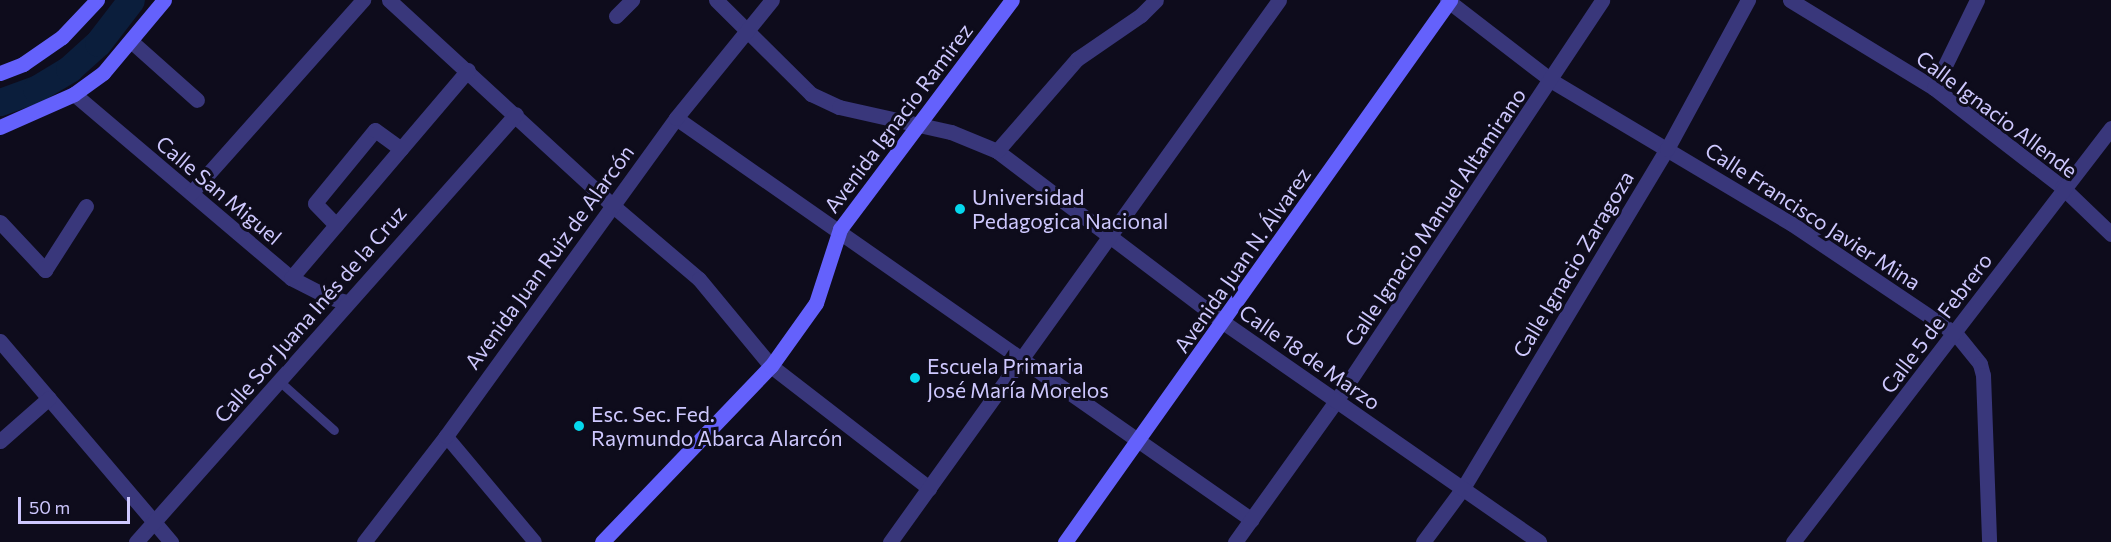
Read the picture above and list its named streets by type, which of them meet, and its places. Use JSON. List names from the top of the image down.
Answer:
{
  "streets": {
    "main road": ["Avenida Ignacio Ramirez", "Avenida Juan N. Álvarez"],
    "street": [
      "Calle Ignacio Allende",
      "Calle San Miguel",
      "Calle Francisco Javier Mina",
      "Calle Ignacio Manuel Altamirano",
      "Avenida Juan Ruiz de Alarcón",
      "Calle Ignacio Zaragoza",
      "Calle Sor Juana Inés de la Cruz",
      "Calle 5 de Febrero",
      "Calle 18 de Marzo"
    ]
  },
  "crossings": [
    ["Calle Ignacio Allende", "Calle 5 de Febrero"],
    ["Avenida Ignacio Ramirez", "Calle 18 de Marzo"],
    ["Calle San Miguel", "Calle Sor Juana Inés de la Cruz"],
    ["Calle Francisco Javier Mina", "Calle Ignacio Manuel Altamirano"],
    ["Calle Francisco Javier Mina", "Avenida Juan N. Álvarez"],
    ["Calle Francisco Javier Mina", "Calle Ignacio Zaragoza"],
    ["Calle Francisco Javier Mina", "Calle 5 de Febrero"],
    ["Calle Ignacio Manuel Altamirano", "Calle 18 de Marzo"],
    ["Avenida Juan Ruiz de Alarcón", "Calle 18 de Marzo"],
    ["Avenida Juan N. Álvarez", "Calle 18 de Marzo"],
    ["Calle Ignacio Zaragoza", "Calle 18 de Marzo"]
  ],
  "places": ["Universidad Pedagogica Nacional", "Escuela Primaria José María Morelos", "Esc. Sec. Fed. Raymundo Abarca Alarcón"],
  "scale_bar": "50 m"
}
